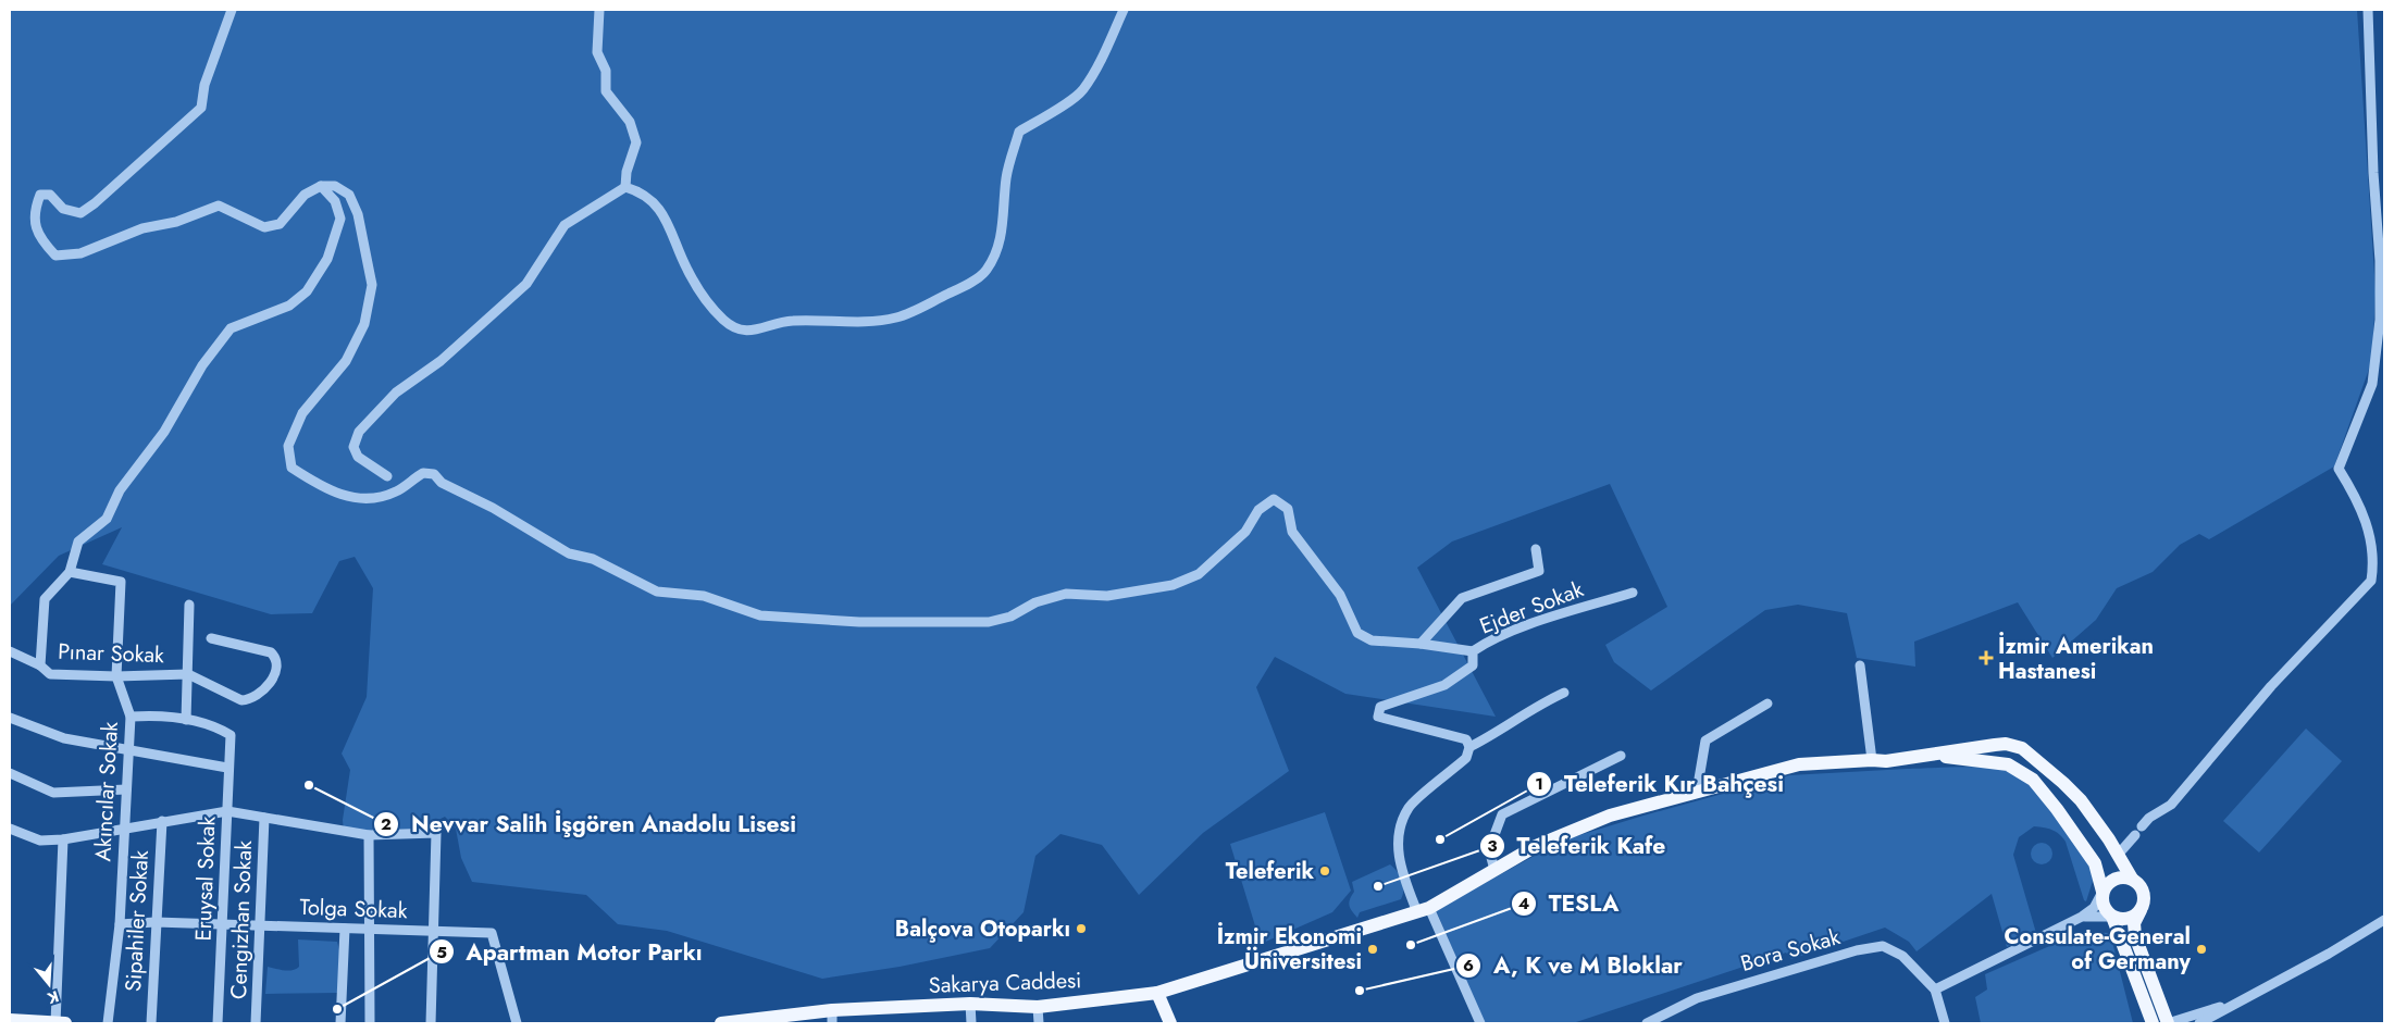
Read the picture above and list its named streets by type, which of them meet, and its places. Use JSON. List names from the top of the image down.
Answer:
{
  "streets": {
    "main road": ["Sakarya Caddesi"],
    "street": [
      "Ejder Sokak",
      "Pınar Sokak",
      "Akıncılar Sokak",
      "Eruysal Sokak",
      "Tolga Sokak",
      "Cengizhan Sokak",
      "Sipahiler Sokak",
      "Bora Sokak"
    ]
  },
  "crossings": [
    ["Pınar Sokak", "Akıncılar Sokak"],
    ["Akıncılar Sokak", "Tolga Sokak"],
    ["Eruysal Sokak", "Tolga Sokak"],
    ["Tolga Sokak", "Cengizhan Sokak"],
    ["Tolga Sokak", "Sipahiler Sokak"]
  ],
  "places": {
    "health": ["İzmir Amerikan Hastanesi"],
    "other": [
      "Nevvar Salih İşgören Anadolu Lisesi",
      "Teleferik Kır Bahçesi",
      "Teleferik",
      "Teleferik Kafe",
      "Balçova Otoparkı",
      "TESLA",
      "İzmir Ekonomi Üniversitesi",
      "Consulate-General of Germany",
      "A, K ve M Bloklar",
      "Apartman Motor Parkı"
    ]
  },
  "north": "bottom"
}
